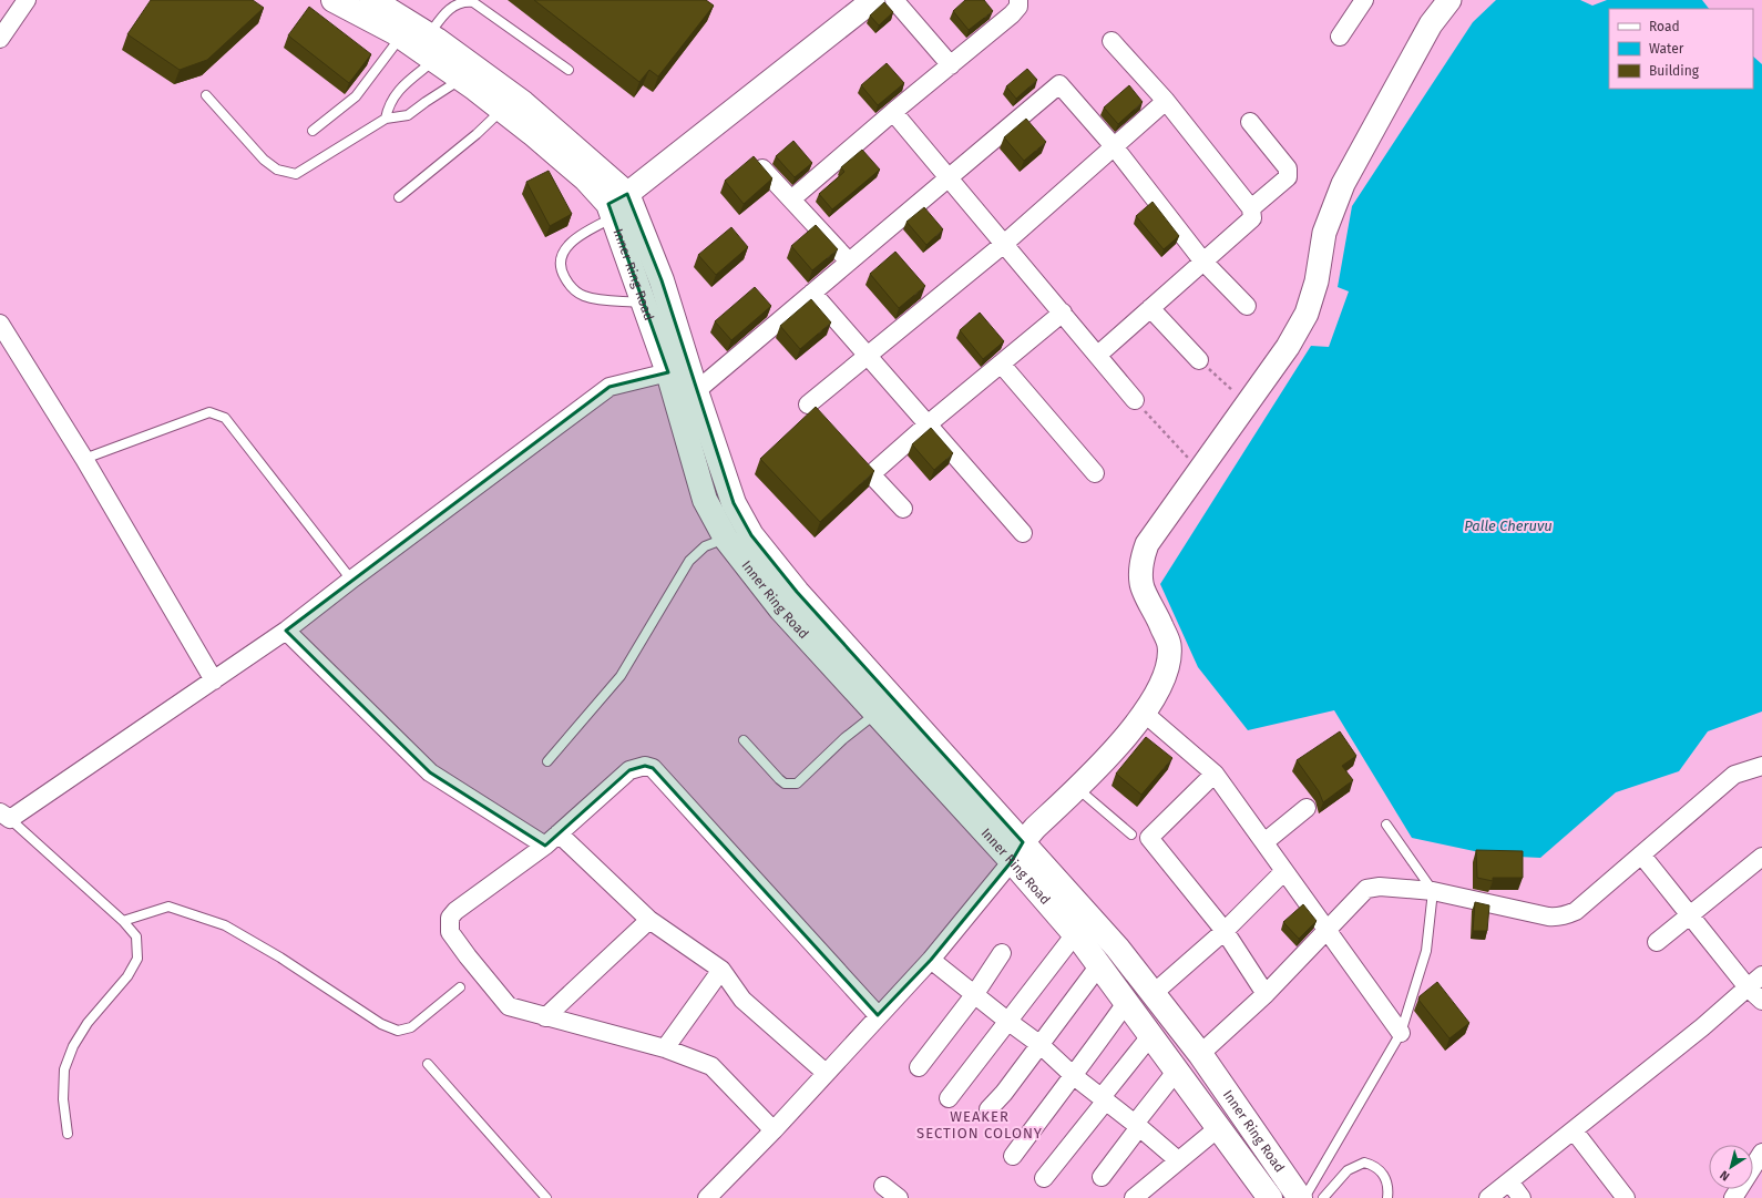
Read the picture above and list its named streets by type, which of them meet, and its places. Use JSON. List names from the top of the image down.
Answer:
{
  "streets": {
    "highway": ["Inner Ring Road"]
  },
  "districts": ["WEAKER SECTION COLONY"],
  "water": ["Palle Cheruvu"],
  "legend": ["Road", "Water", "Building"],
  "north": "bottom left"
}
